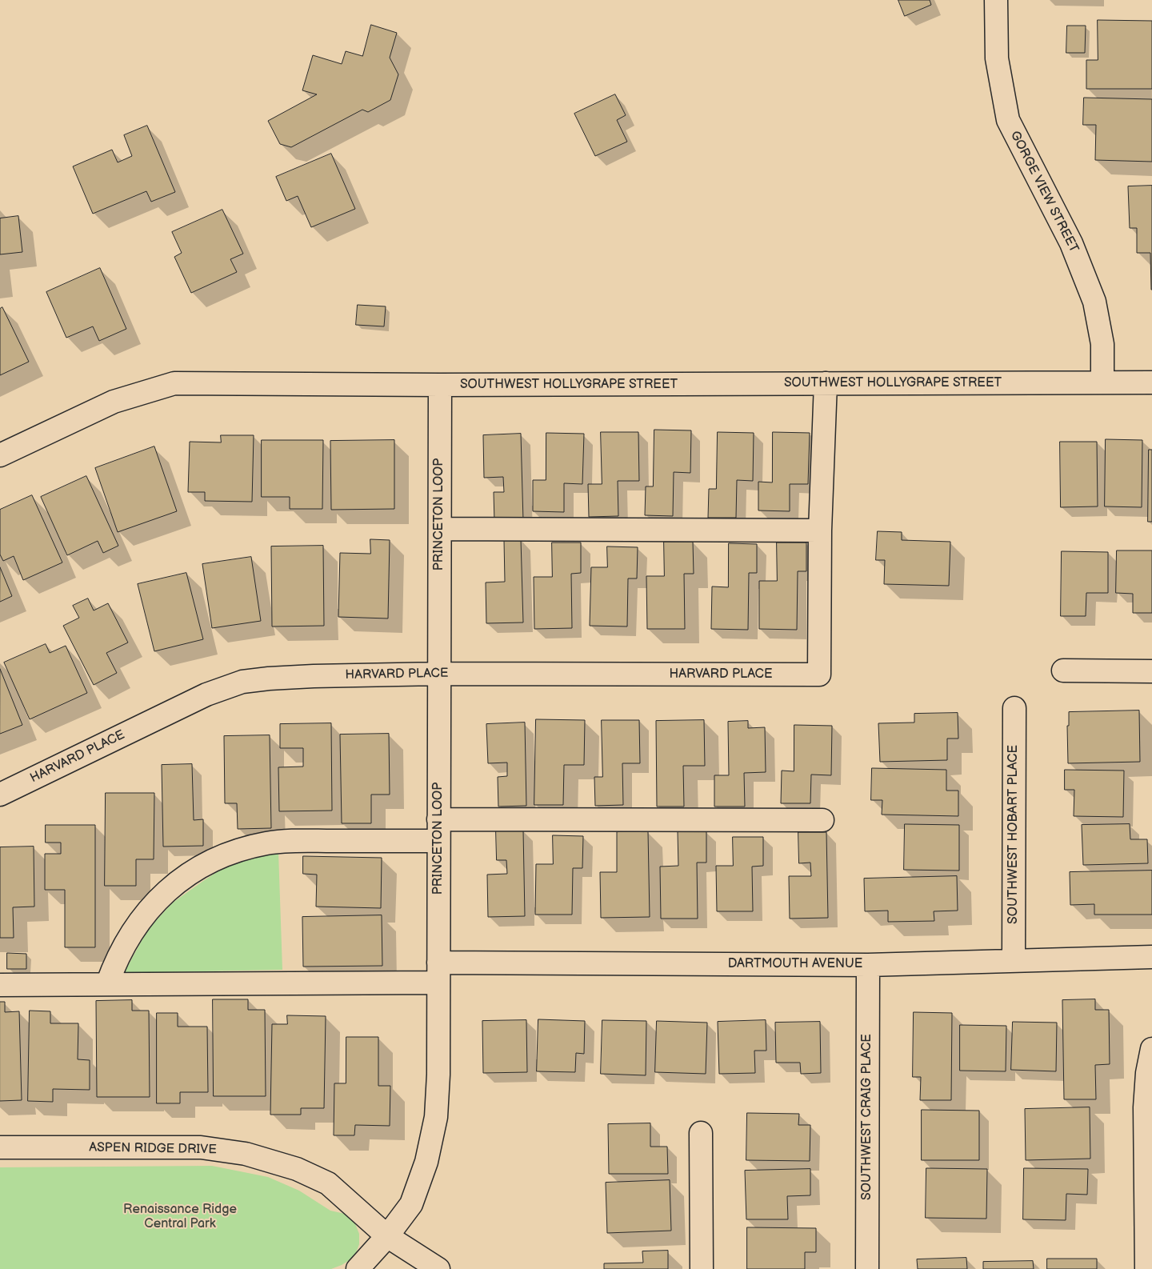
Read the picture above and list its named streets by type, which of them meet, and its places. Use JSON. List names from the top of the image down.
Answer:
{
  "streets": {
    "street": [
      "GORGE VIEW STREET",
      "SOUTHWEST HOLLYGRAPE STREET",
      "PRINCETON LOOP",
      "HARVARD PLACE",
      "SOUTHWEST HOBART PLACE",
      "DARTMOUTH AVENUE",
      "SOUTHWEST CRAIG PLACE",
      "ASPEN RIDGE DRIVE"
    ]
  },
  "crossings": [
    ["GORGE VIEW STREET", "SOUTHWEST HOLLYGRAPE STREET"],
    ["SOUTHWEST HOLLYGRAPE STREET", "PRINCETON LOOP"],
    ["PRINCETON LOOP", "HARVARD PLACE"],
    ["PRINCETON LOOP", "DARTMOUTH AVENUE"],
    ["PRINCETON LOOP", "ASPEN RIDGE DRIVE"],
    ["SOUTHWEST HOBART PLACE", "DARTMOUTH AVENUE"],
    ["DARTMOUTH AVENUE", "SOUTHWEST CRAIG PLACE"]
  ],
  "parks": ["Renaissance Ridge Central Park"]
}
